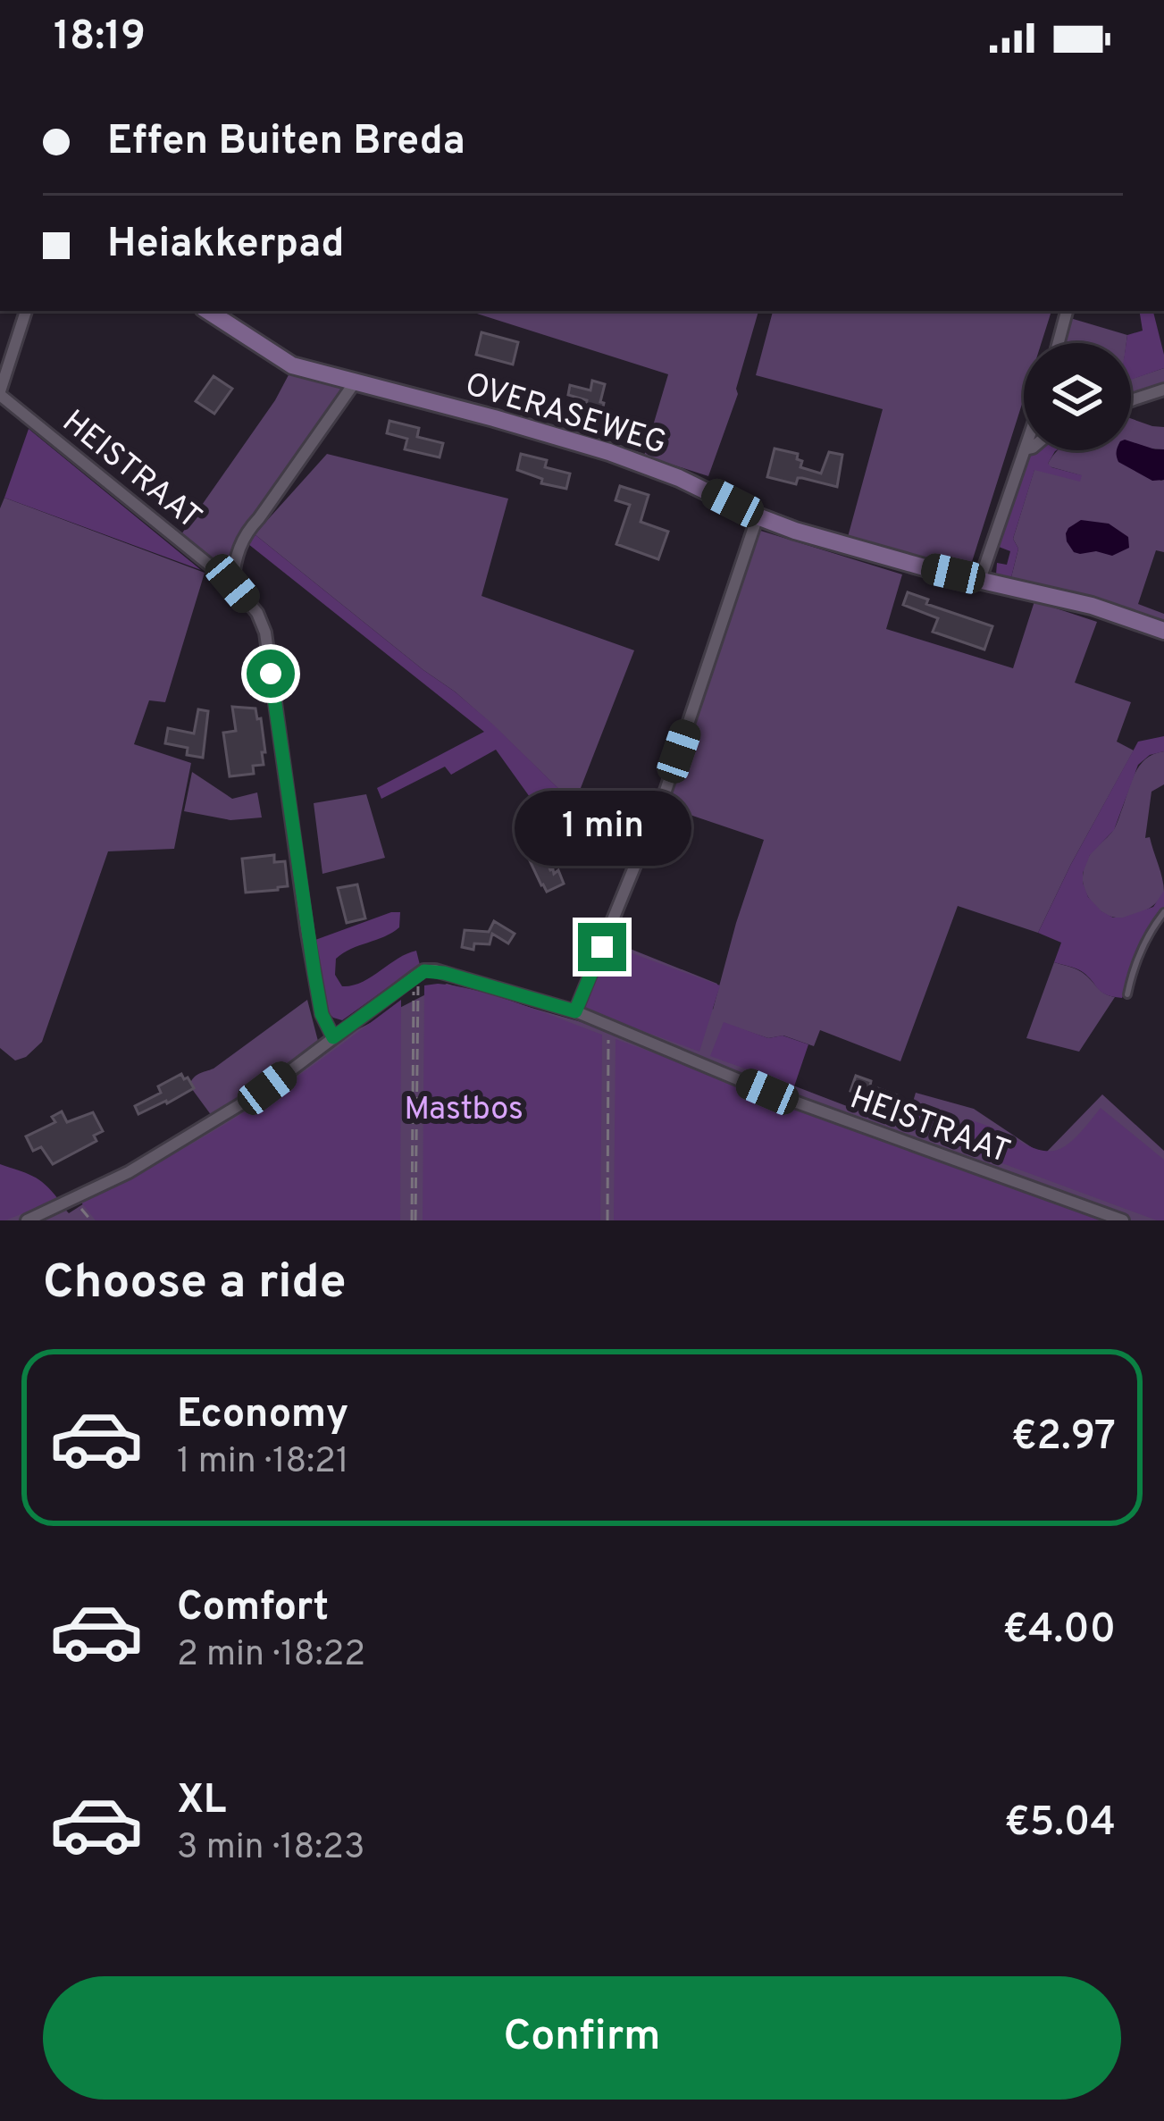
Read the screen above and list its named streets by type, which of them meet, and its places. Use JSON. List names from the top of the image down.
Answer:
{
  "streets": {
    "street": ["OVERASEWEG", "HEISTRAAT"]
  },
  "crossings": [
    ["OVERASEWEG", "HEISTRAAT"]
  ],
  "parks": ["Mastbos"],
  "page": {
    "status": "18:19",
    "banner": ["Effen Buiten Breda", "Heiakkerpad"],
    "bubble": "1 min",
    "heading": "Choose a ride",
    "list": [
      {
        "name": "Economy",
        "note": "1 min · 18:21",
        "value": "€2.97"
      },
      {
        "name": "Comfort",
        "note": "2 min · 18:22",
        "value": "€4.00"
      },
      {
        "name": "XL",
        "note": "3 min · 18:23",
        "value": "€5.04"
      }
    ],
    "buttons": "Confirm"
  }
}
